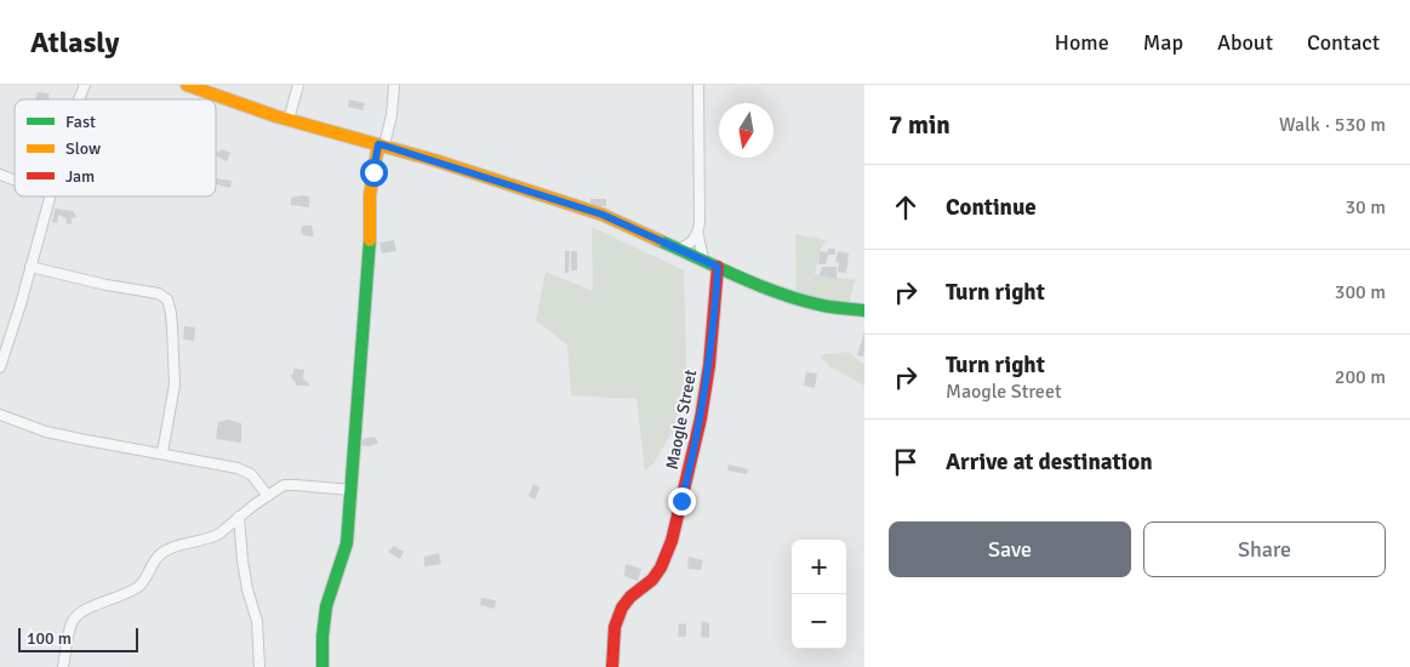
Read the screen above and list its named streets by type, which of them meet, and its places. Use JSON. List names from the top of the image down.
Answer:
{
  "streets": {
    "street": ["Maogle Street"]
  },
  "legend": ["Fast", "Slow", "Jam"],
  "scale_bar": "100 m",
  "north": "bottom",
  "page": {
    "header": "Atlasly",
    "nav": [
      "Home",
      "Map",
      "About",
      "Contact"
    ],
    "heading": ["7 min", "Walk · 530 m"],
    "list": [
      ["Continue", "30 m"],
      ["Turn right", "300 m"],
      ["Turn right", "Maogle Street", "200 m"],
      "Arrive at destination"
    ],
    "buttons": ["Save", "Share"],
    "map_buttons": ["+", "−"],
    "scale": "100 m"
  }
}
